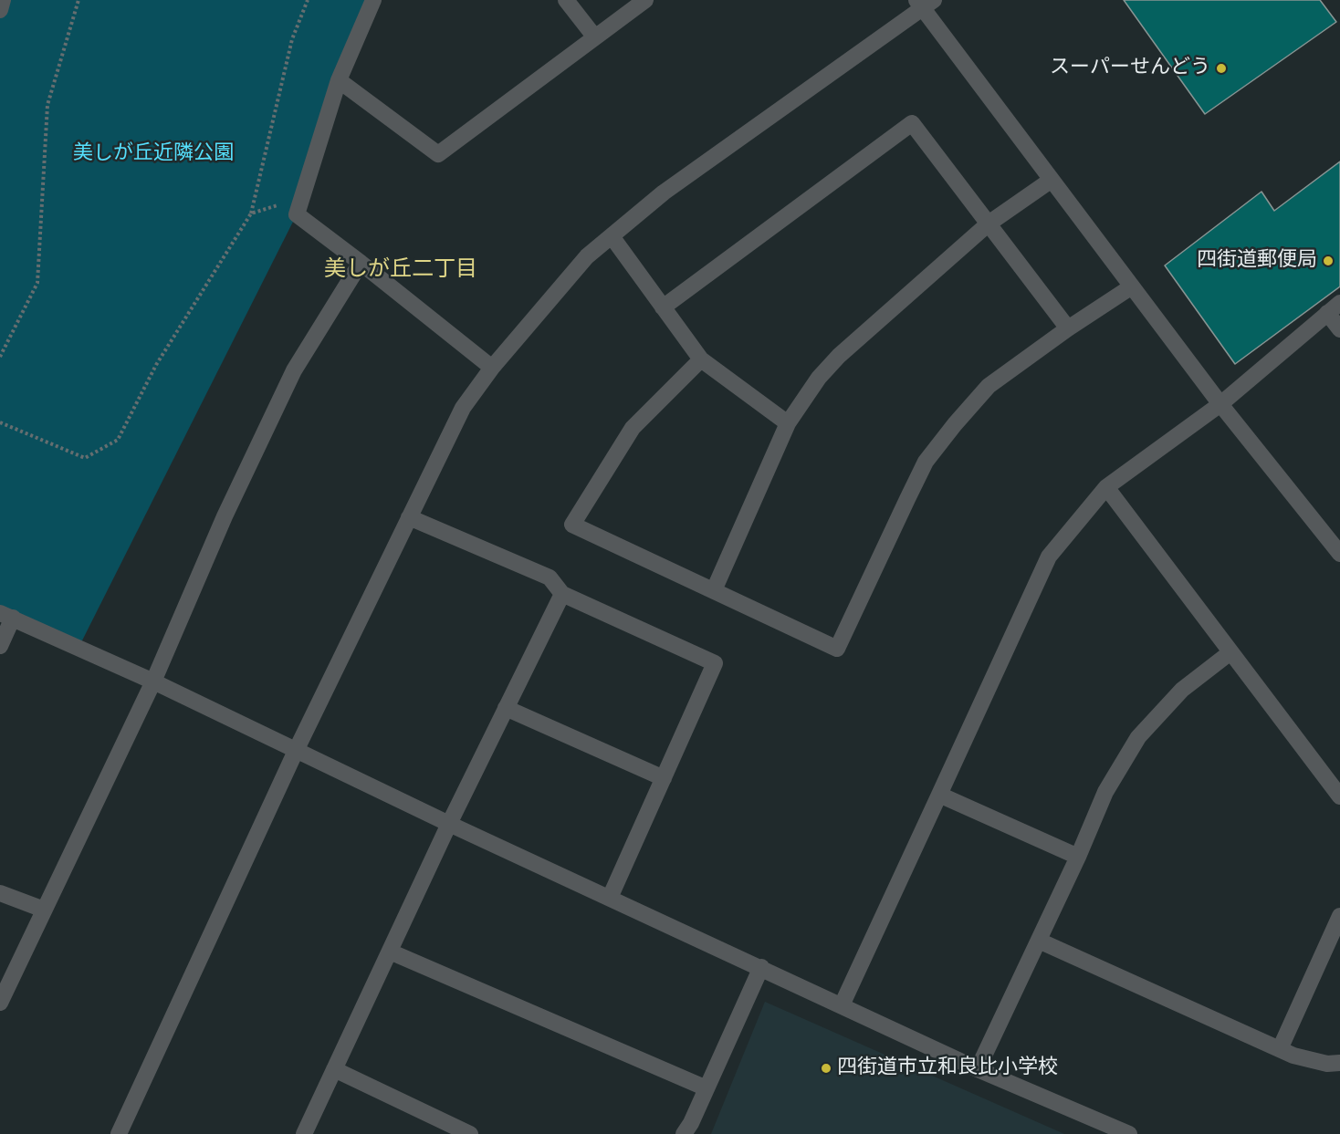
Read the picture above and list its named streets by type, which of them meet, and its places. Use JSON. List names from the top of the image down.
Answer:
{
  "districts": ["美しが丘二丁目"],
  "parks": ["美しが丘近隣公園"],
  "places": ["スーパーせんどう", "四街道郵便局", "四街道市立和良比小学校"]
}
